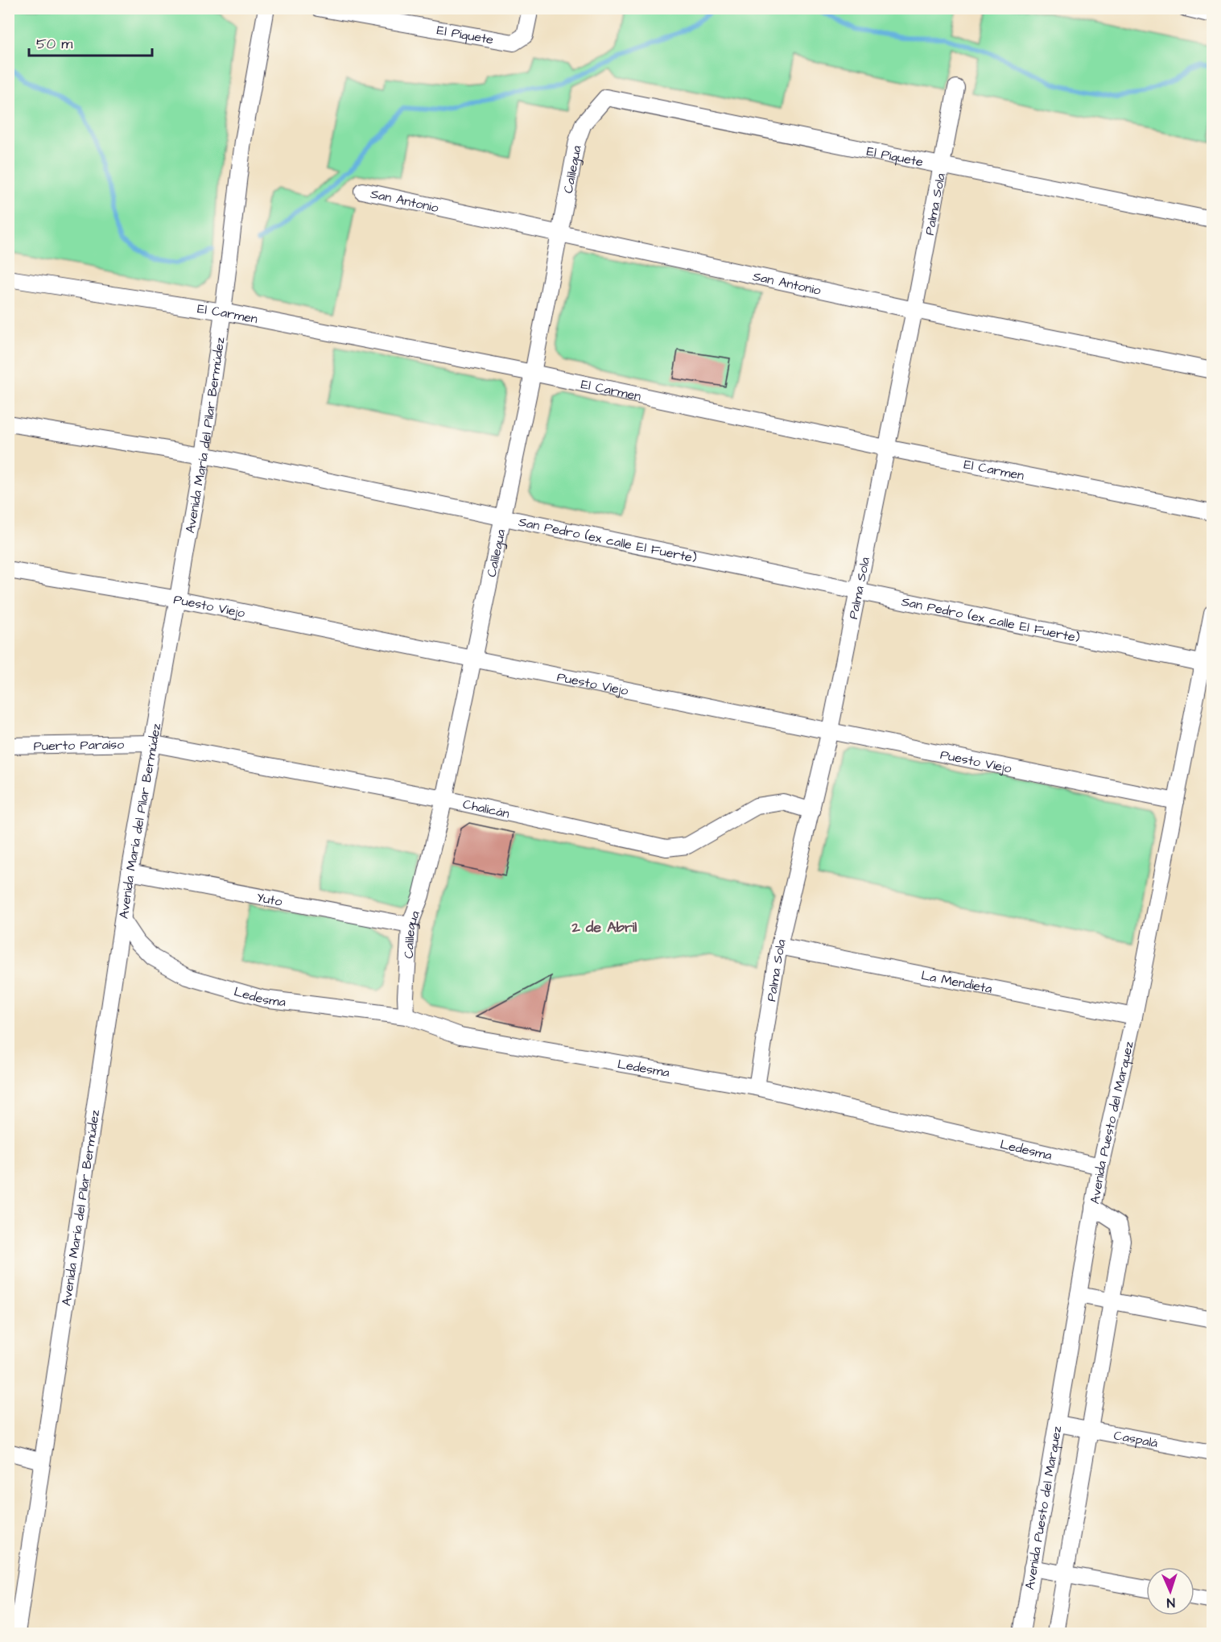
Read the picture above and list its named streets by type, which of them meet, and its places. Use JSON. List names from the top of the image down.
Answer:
{
  "streets": {
    "street": [
      "El Piquete",
      "Calilegua",
      "San Antonio",
      "Palma Sola",
      "El Carmen",
      "Avenida María del Pilar Bermúdez",
      "San Pedro (ex calle El Fuerte)",
      "Puesto Viejo",
      "Puerto Paraíso",
      "Chalicán",
      "Yuto",
      "La Mendieta",
      "Ledesma",
      "Avenida Puesto del Marquez",
      "Caspalá"
    ]
  },
  "crossings": [
    ["El Piquete", "Calilegua"],
    ["El Piquete", "Palma Sola"],
    ["Calilegua", "San Antonio"],
    ["Calilegua", "El Carmen"],
    ["Calilegua", "San Pedro (ex calle El Fuerte)"],
    ["Calilegua", "Puesto Viejo"],
    ["Calilegua", "Chalicán"],
    ["Calilegua", "Yuto"],
    ["Calilegua", "Ledesma"],
    ["San Antonio", "Palma Sola"],
    ["Palma Sola", "El Carmen"],
    ["Palma Sola", "San Pedro (ex calle El Fuerte)"],
    ["Palma Sola", "Puesto Viejo"],
    ["Palma Sola", "Chalicán"],
    ["Palma Sola", "La Mendieta"],
    ["Palma Sola", "Ledesma"],
    ["El Carmen", "Avenida María del Pilar Bermúdez"],
    ["Avenida María del Pilar Bermúdez", "San Pedro (ex calle El Fuerte)"],
    ["Avenida María del Pilar Bermúdez", "Puesto Viejo"],
    ["Avenida María del Pilar Bermúdez", "Puerto Paraíso"],
    ["Avenida María del Pilar Bermúdez", "Chalicán"],
    ["Avenida María del Pilar Bermúdez", "Yuto"],
    ["Avenida María del Pilar Bermúdez", "Ledesma"],
    ["San Pedro (ex calle El Fuerte)", "Avenida Puesto del Marquez"],
    ["Puesto Viejo", "Avenida Puesto del Marquez"],
    ["Puerto Paraíso", "Chalicán"],
    ["La Mendieta", "Avenida Puesto del Marquez"],
    ["Ledesma", "Avenida Puesto del Marquez"],
    ["Avenida Puesto del Marquez", "Caspalá"]
  ],
  "districts": ["2 de Abril"],
  "scale_bar": "50 m",
  "north": "bottom"
}
